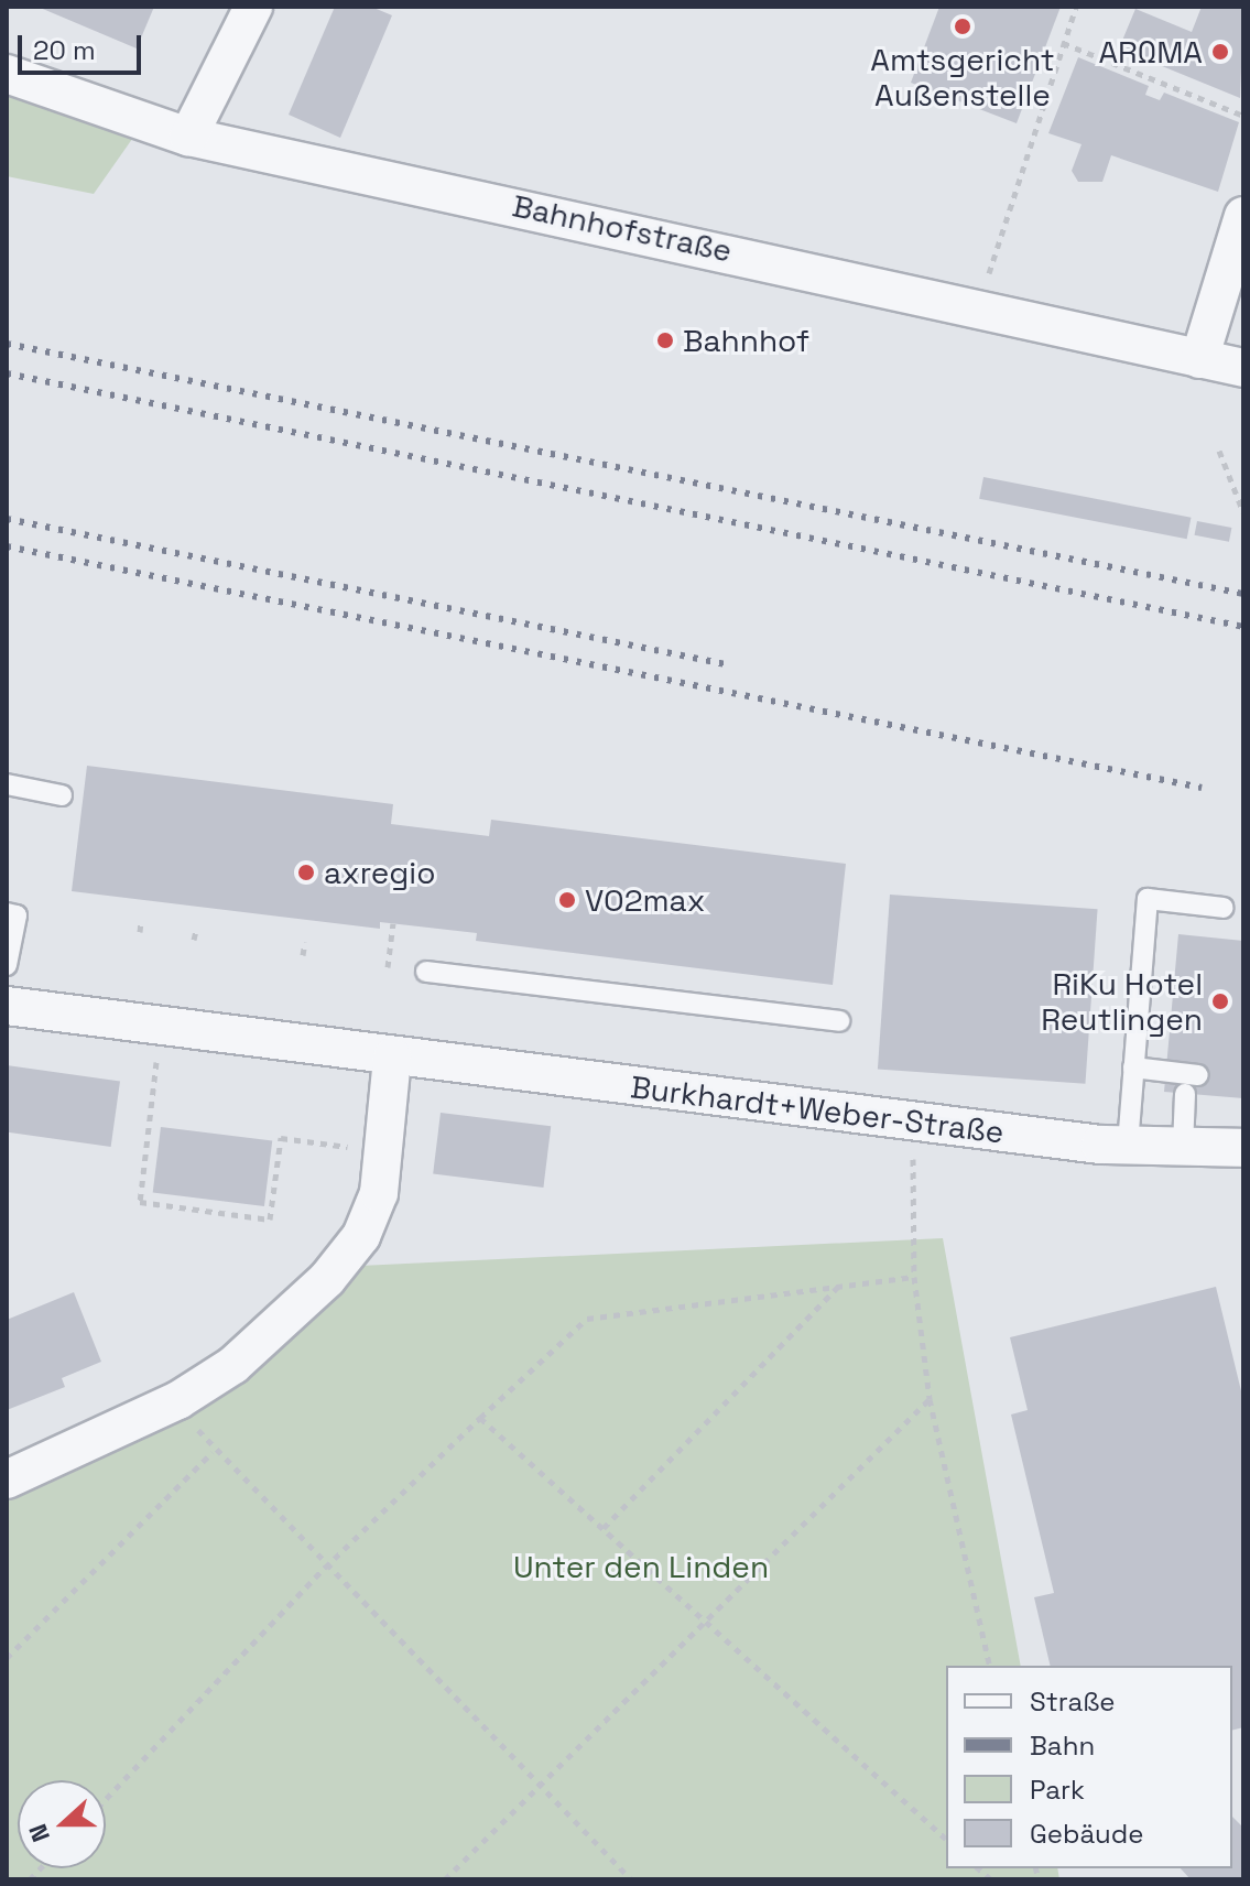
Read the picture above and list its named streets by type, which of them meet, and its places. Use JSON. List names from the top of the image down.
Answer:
{
  "streets": {
    "street": ["Bahnhofstraße", "Burkhardt+Weber-Straße"]
  },
  "parks": ["Unter den Linden"],
  "places": [
    "Amtsgericht Außenstelle",
    "ARΩMA",
    "Bahnhof",
    "axregio",
    "VO2max",
    "RiKu Hotel Reutlingen"
  ],
  "legend": [
    "Straße",
    "Bahn",
    "Park",
    "Gebäude"
  ],
  "scale_bar": "20 m",
  "north": "left"
}
